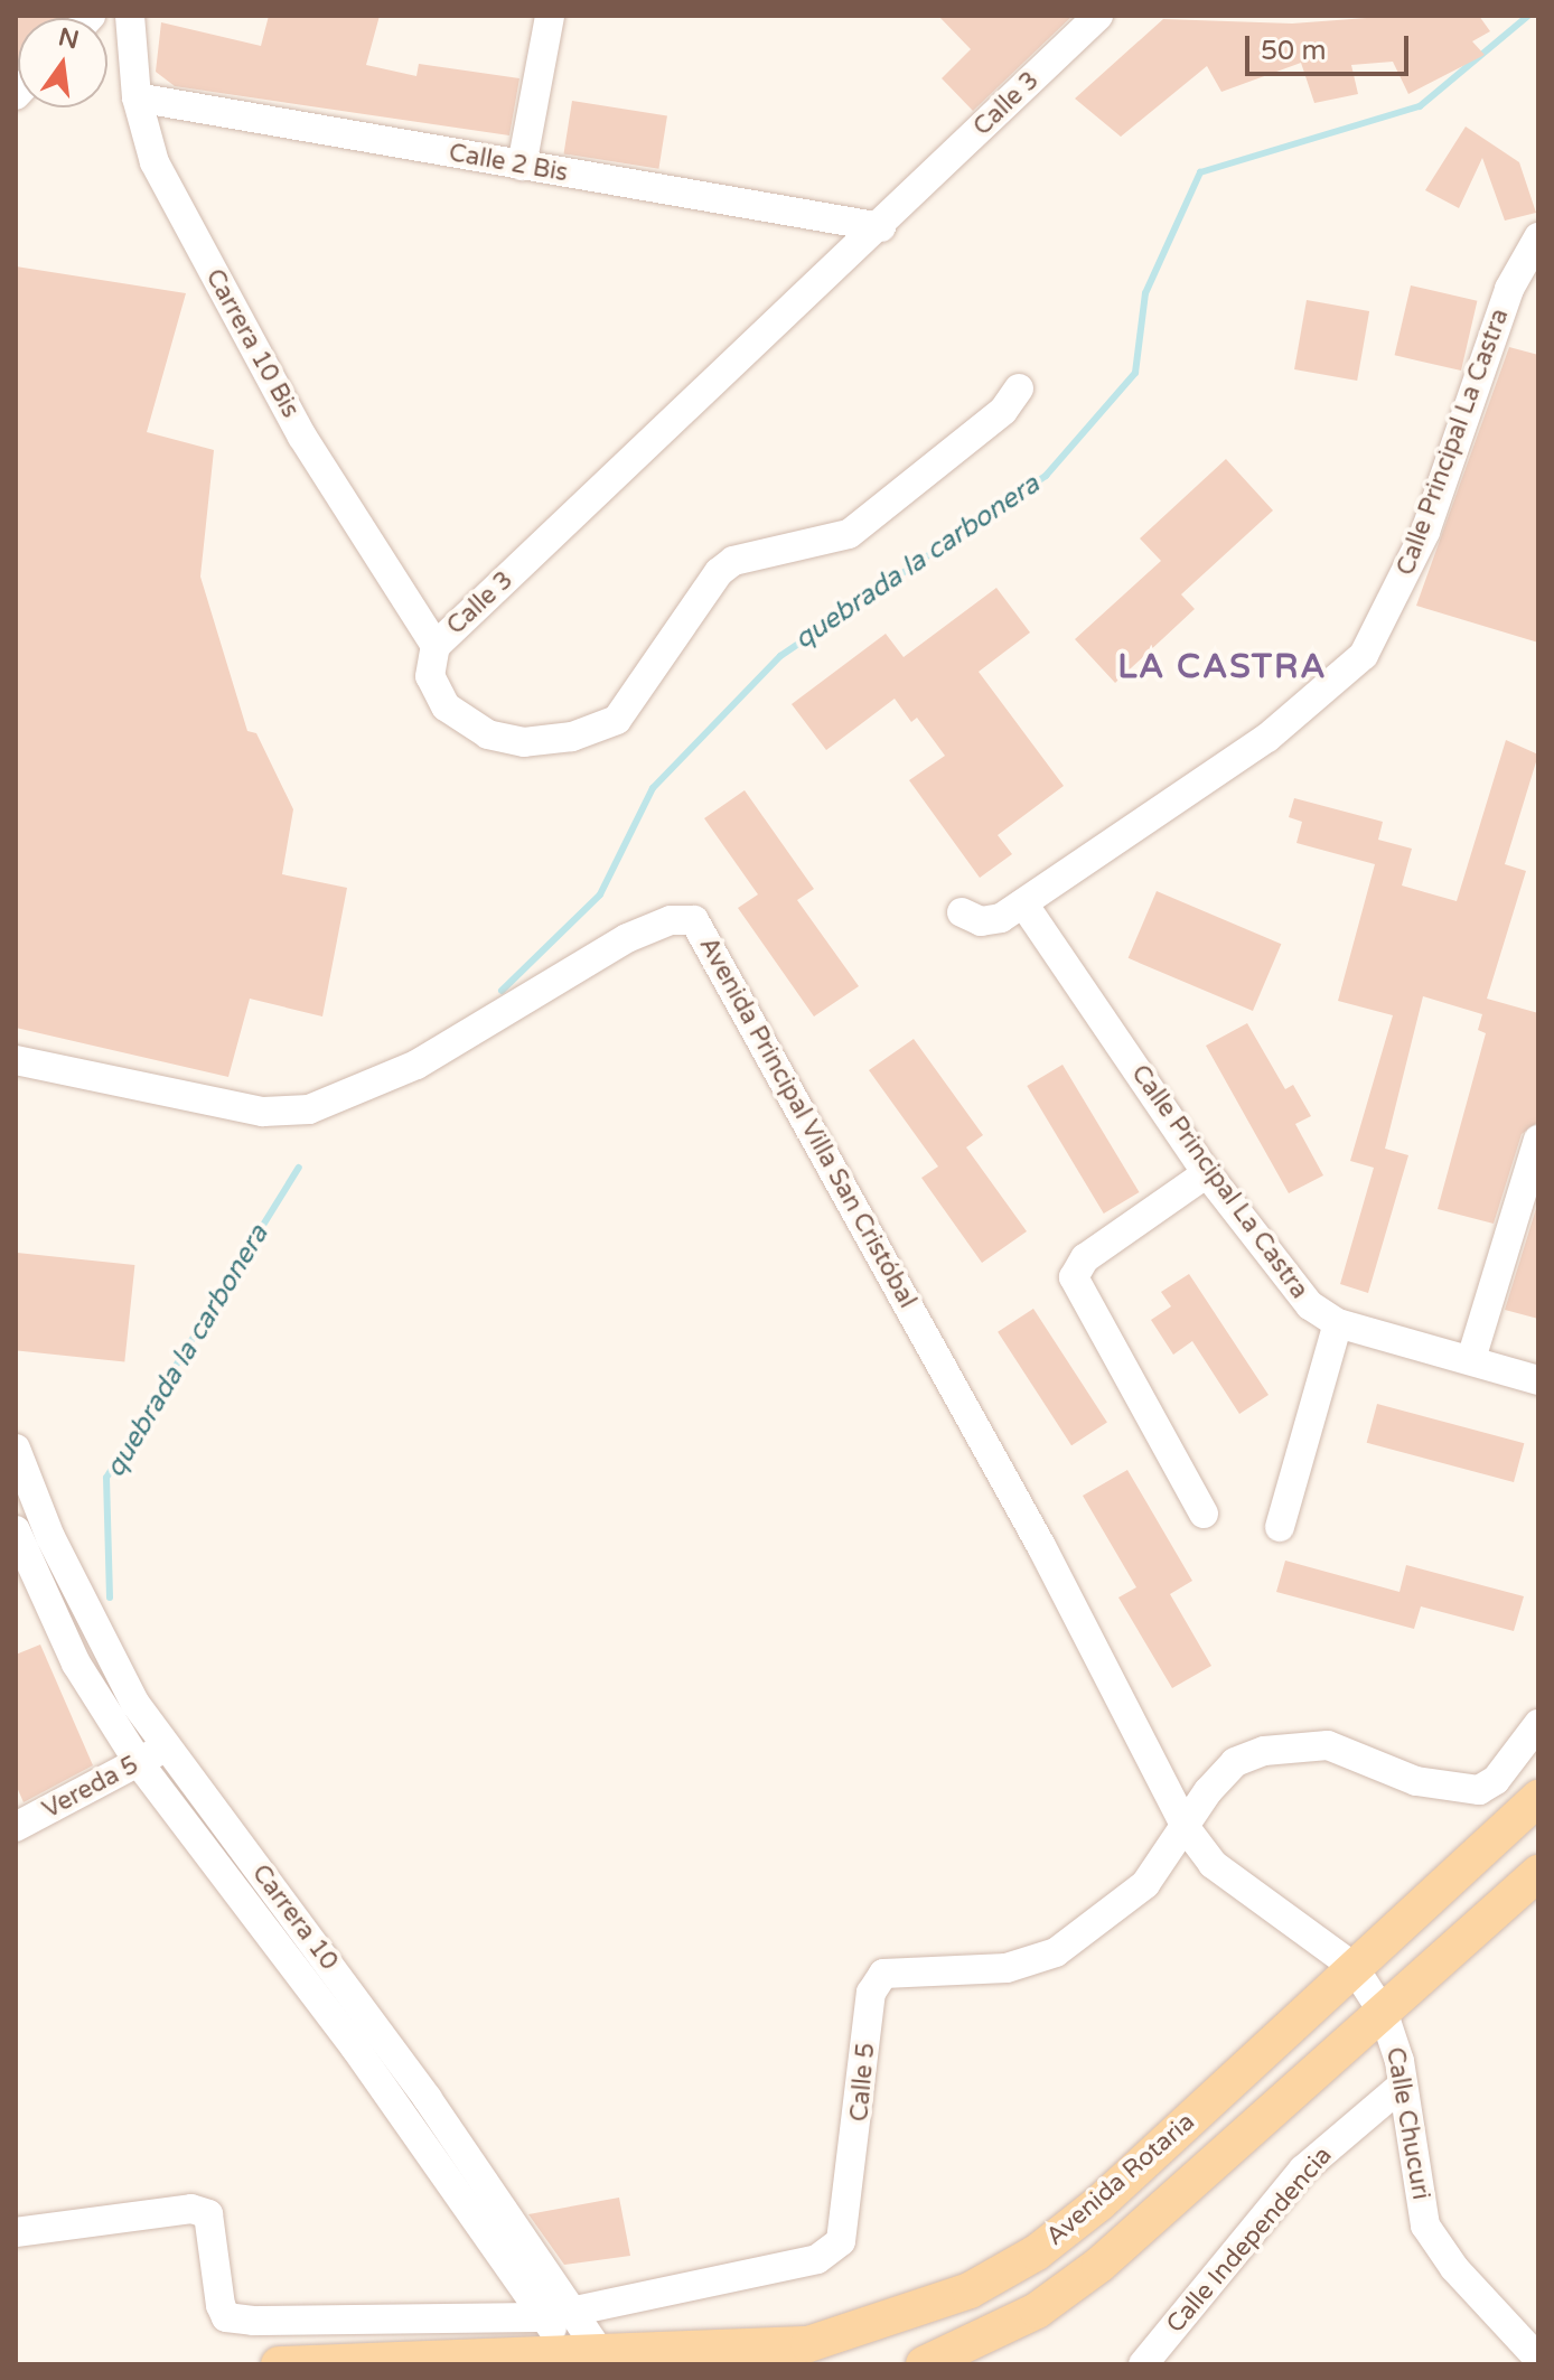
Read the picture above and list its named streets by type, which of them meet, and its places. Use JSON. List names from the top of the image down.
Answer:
{
  "streets": {
    "main road": ["Avenida Rotaria"],
    "street": [
      "Calle 3",
      "Calle 2 Bis",
      "Carrera 10 Bis",
      "Calle Principal La Castra",
      "Avenida Principal Villa San Cristóbal",
      "Vereda 5",
      "Carrera 10",
      "Calle 5",
      "Calle Chucuri",
      "Calle Independencia"
    ]
  },
  "crossings": [
    ["Calle 3", "Calle 2 Bis"],
    ["Calle 3", "Carrera 10 Bis"],
    ["Calle 2 Bis", "Carrera 10 Bis"],
    ["Avenida Principal Villa San Cristóbal", "Calle 5"],
    ["Avenida Principal Villa San Cristóbal", "Calle Chucuri"],
    ["Vereda 5", "Carrera 10"],
    ["Carrera 10", "Calle 5"],
    ["Carrera 10", "Avenida Rotaria"],
    ["Calle 5", "Calle Chucuri"],
    ["Calle Chucuri", "Avenida Rotaria"],
    ["Calle Chucuri", "Calle Independencia"]
  ],
  "districts": ["LA CASTRA"],
  "water": ["quebrada la carbonera"],
  "scale_bar": "50 m",
  "north": "top"
}
